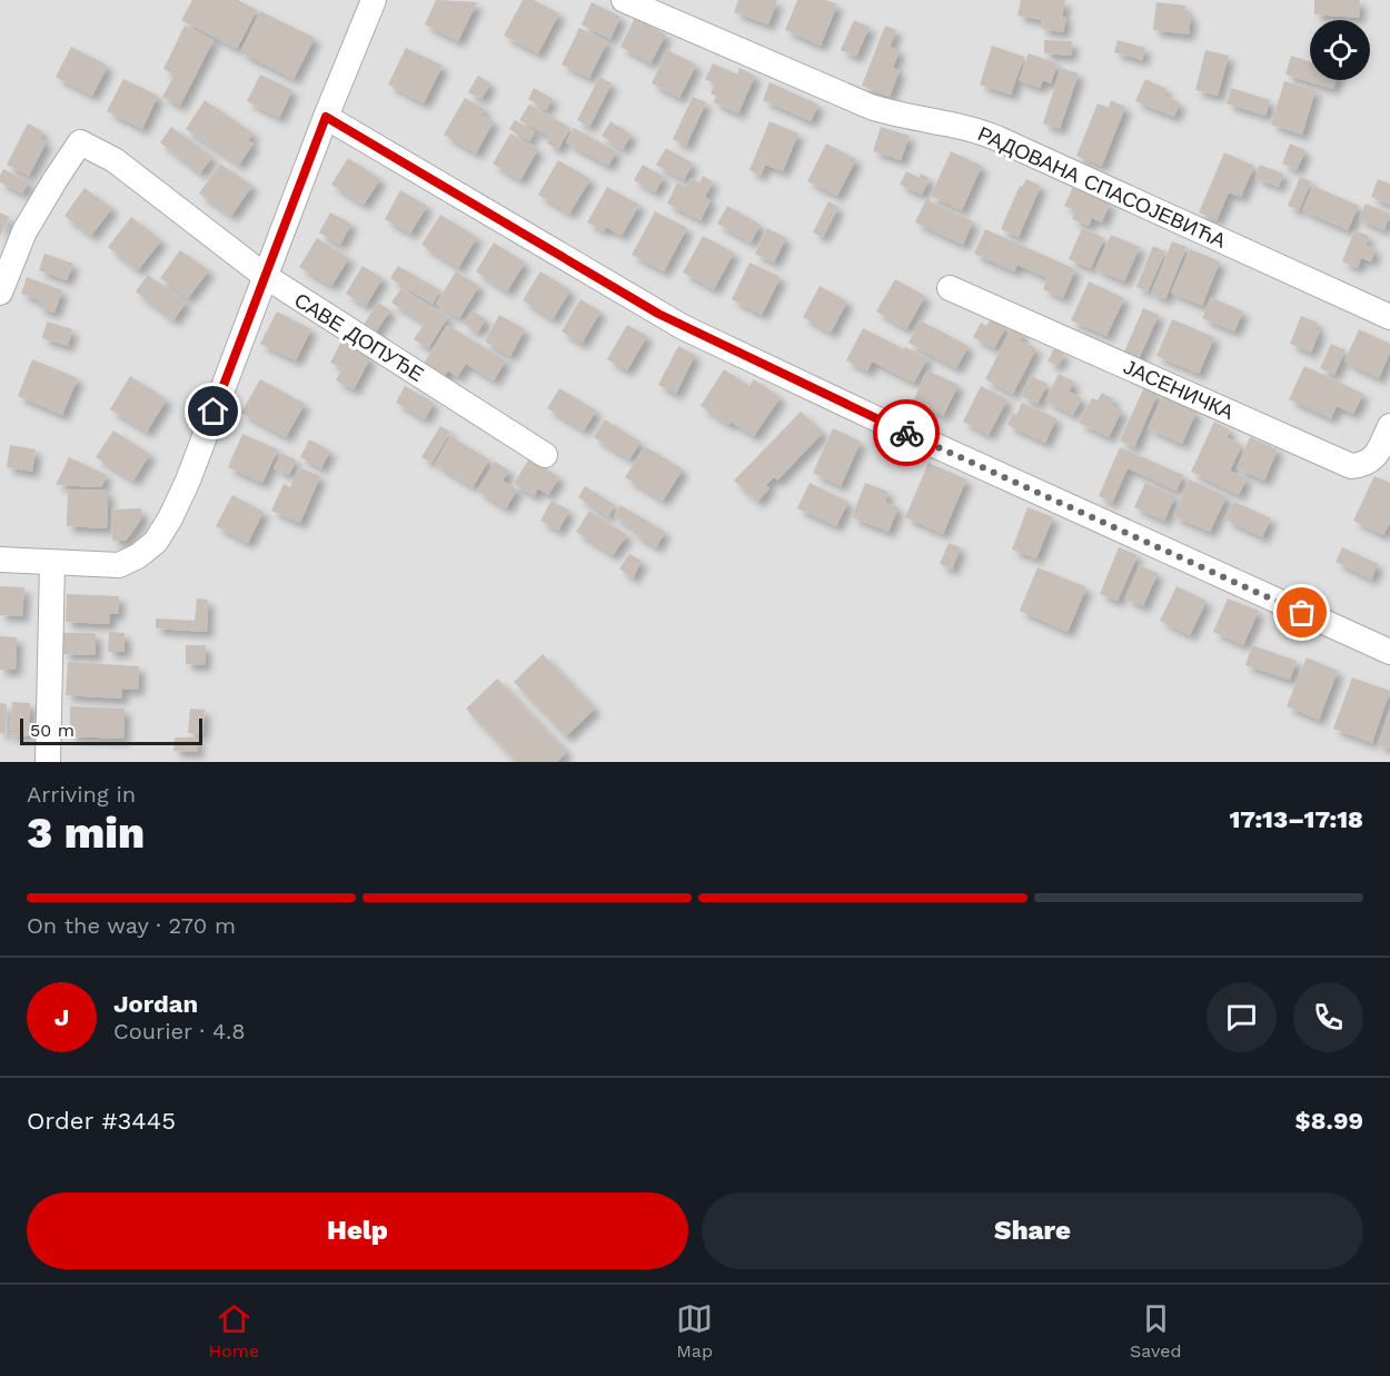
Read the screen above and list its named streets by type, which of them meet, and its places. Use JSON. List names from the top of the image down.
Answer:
{
  "streets": {
    "street": ["РАДОВАНА СПАСОЈЕВИЋА", "САВЕ ДОПУЂЕ", "ЈАСЕНИЧКА"]
  },
  "scale_bar": "50 m",
  "page": {
    "scale": "50 m",
    "heading": ["3 min", "Arriving in", "17:13–17:18"],
    "panel": [
      "Jordan",
      "Courier · 4.8",
      "Order #3445",
      "$8.99"
    ],
    "bar": "On the way · 270 m",
    "round": "J",
    "buttons": ["Help", "Share"],
    "tabs": ["Home", "Map", "Saved"]
  }
}
